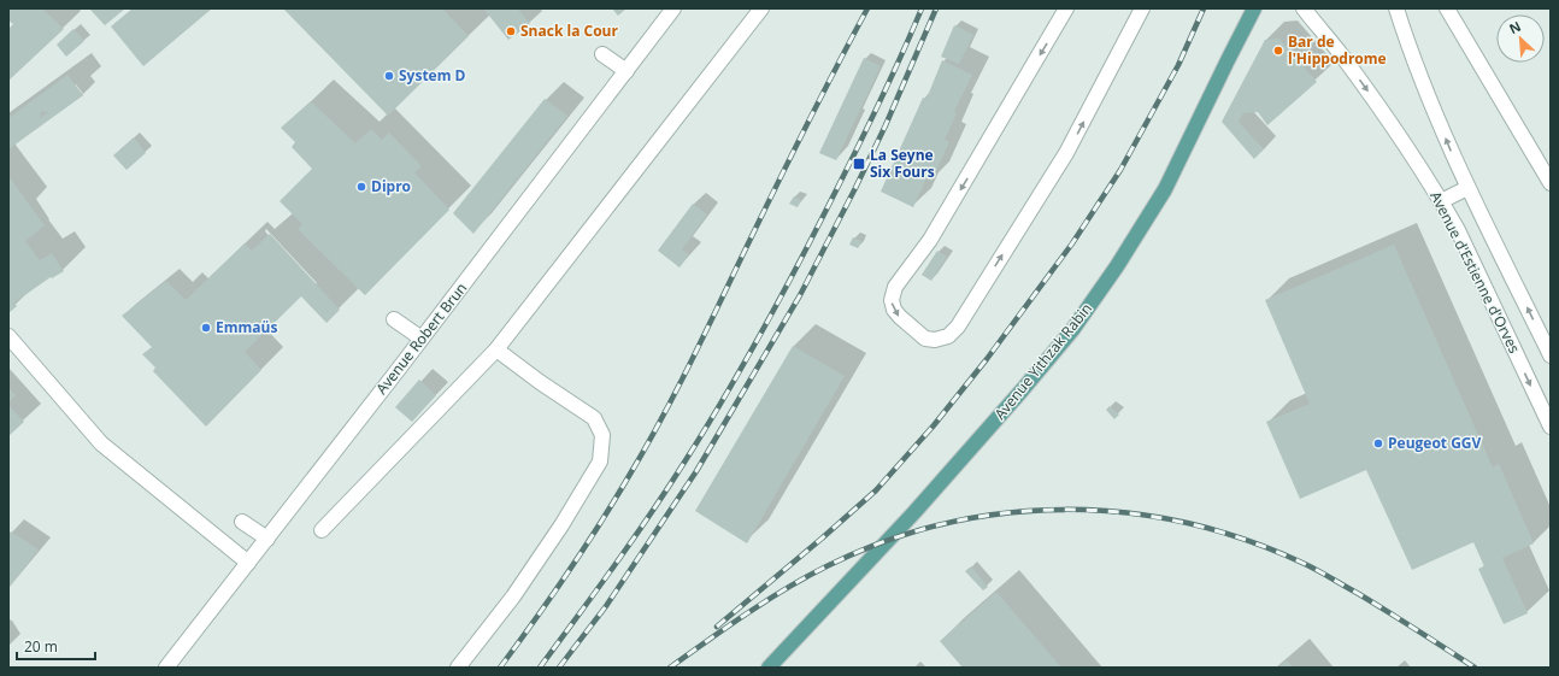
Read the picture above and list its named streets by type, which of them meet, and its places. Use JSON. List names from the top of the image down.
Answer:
{
  "streets": {
    "main road": ["Avenue Yithzak Rabin"],
    "street": ["Avenue d'Estienne d'Orves", "Avenue Robert Brun"]
  },
  "places": {
    "other": [
      "Snack la Cour",
      "Bar de l'Hippodrome",
      "System D",
      "Dipro",
      "Emmaüs",
      "Peugeot GGV"
    ],
    "transit": ["La Seyne Six Fours"]
  },
  "scale_bar": "20 m",
  "north": "top left"
}
